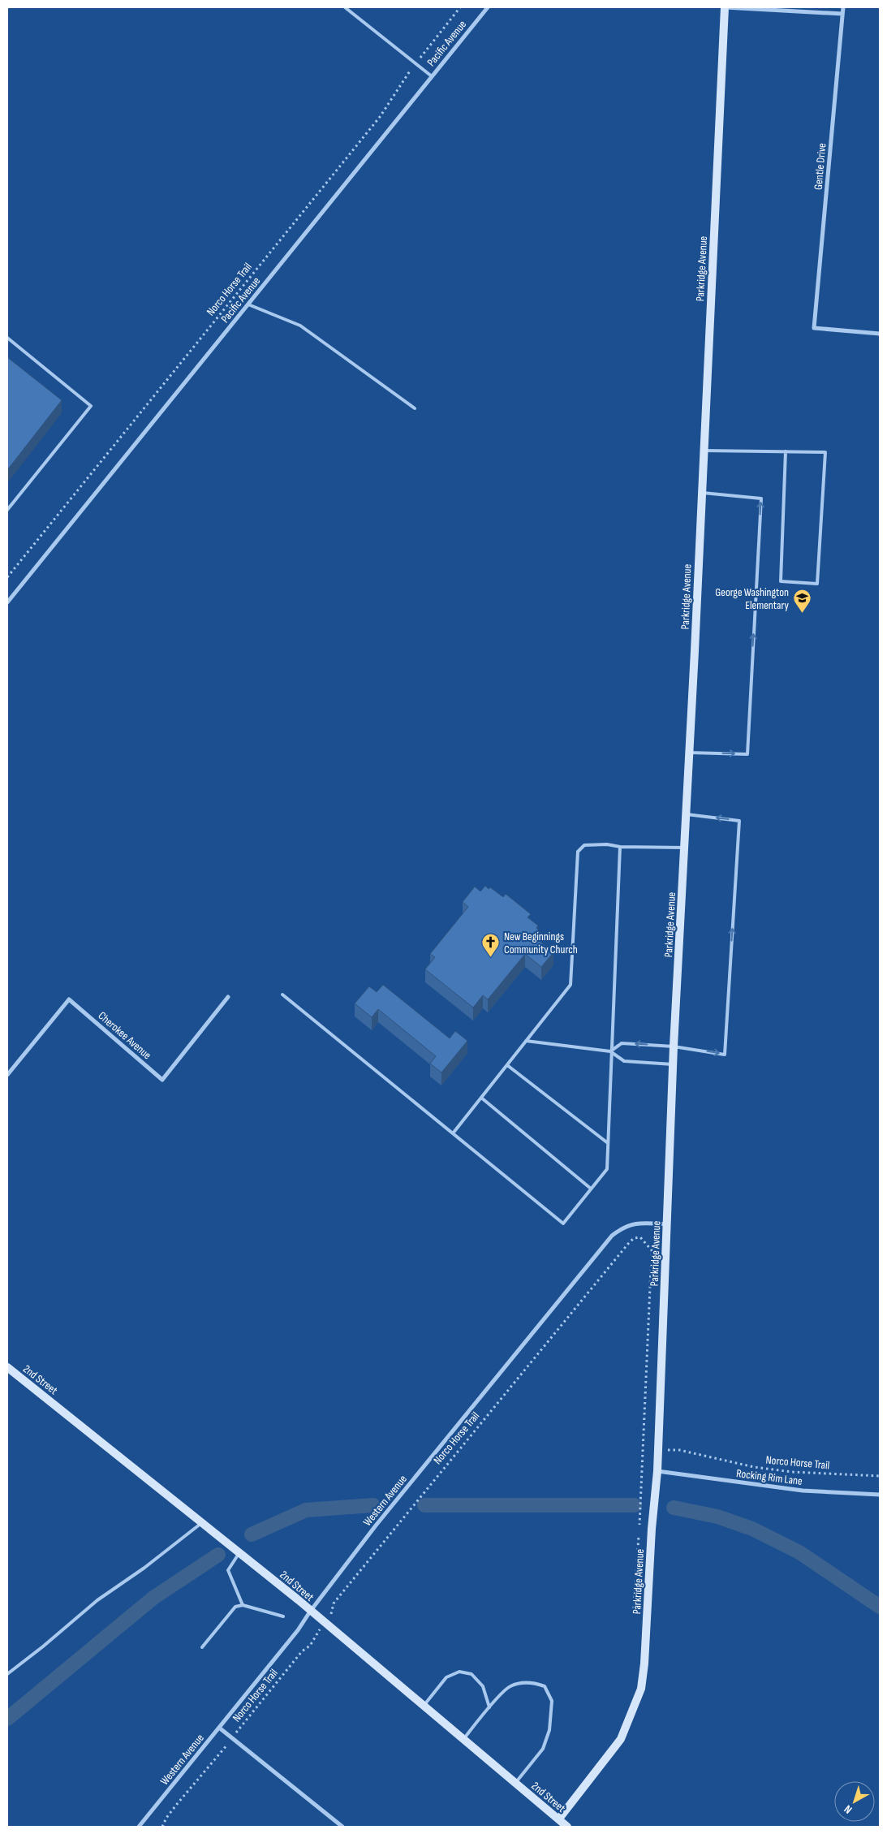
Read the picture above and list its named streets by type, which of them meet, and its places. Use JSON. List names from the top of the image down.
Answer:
{
  "streets": {
    "street": [
      "Pacific Avenue",
      "Gentle Drive",
      "Parkridge Avenue",
      "Cherokee Avenue",
      "2nd Street",
      "Rocking Rim Lane",
      "Western Avenue"
    ],
    "path": ["Norco Horse Trail"]
  },
  "crossings": [
    ["Parkridge Avenue", "Norco Horse Trail"],
    ["Parkridge Avenue", "2nd Street"],
    ["Parkridge Avenue", "Rocking Rim Lane"],
    ["Parkridge Avenue", "Western Avenue"],
    ["Norco Horse Trail", "2nd Street"],
    ["2nd Street", "Western Avenue"]
  ],
  "places": {
    "school or university": ["George Washington Elementary"],
    "church": ["New Beginnings Community Church"]
  },
  "north": "bottom left"
}
